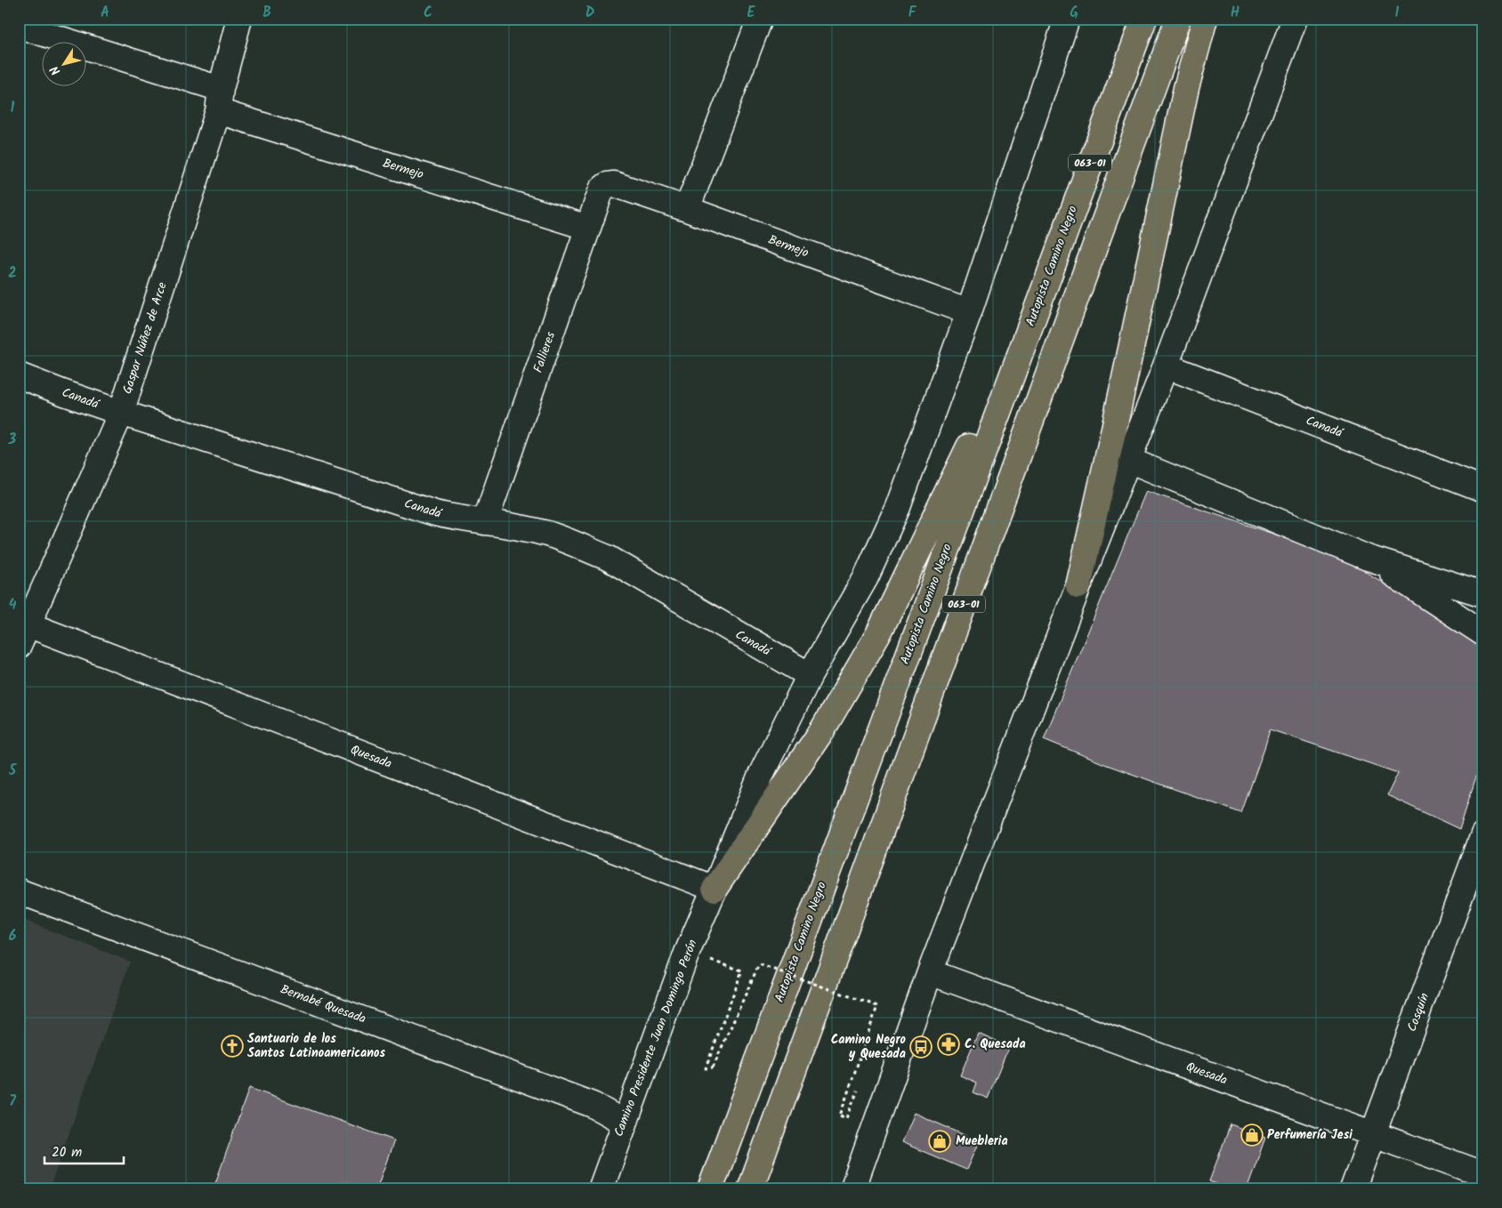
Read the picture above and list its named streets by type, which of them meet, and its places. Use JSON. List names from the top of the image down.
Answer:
{
  "streets": {
    "highway": ["063-01", "Autopista Camino Negro"],
    "street": [
      "Bermejo",
      "Gaspar Núñez de Arce",
      "Fallieres",
      "Canadá",
      "Quesada",
      "Bernabé Quesada",
      "Cosquín",
      "Camino Presidente Juan Domingo Perón"
    ]
  },
  "crossings": [
    ["Bermejo", "Gaspar Núñez de Arce"],
    ["Bermejo", "Fallieres"],
    ["Bermejo", "Camino Presidente Juan Domingo Perón"],
    ["Gaspar Núñez de Arce", "Canadá"],
    ["Gaspar Núñez de Arce", "Quesada"],
    ["Fallieres", "Canadá"],
    ["Canadá", "Camino Presidente Juan Domingo Perón"],
    ["Quesada", "Cosquín"],
    ["Quesada", "Camino Presidente Juan Domingo Perón"],
    ["Bernabé Quesada", "Camino Presidente Juan Domingo Perón"]
  ],
  "places": {
    "pharmacy": ["C. Quesada"],
    "church": ["Santuario de los Santos Latinoamericanos"],
    "bus stop": ["Camino Negro y Quesada"],
    "shop": ["Perfumería Jesi", "Muebleria"]
  },
  "scale_bar": "20 m",
  "north": "bottom left",
  "grid": {
    "columns": [
      "A",
      "B",
      "C",
      "D",
      "E",
      "F",
      "G",
      "H",
      "I"
    ],
    "rows": [
      "1",
      "2",
      "3",
      "4",
      "5",
      "6",
      "7"
    ]
  }
}
